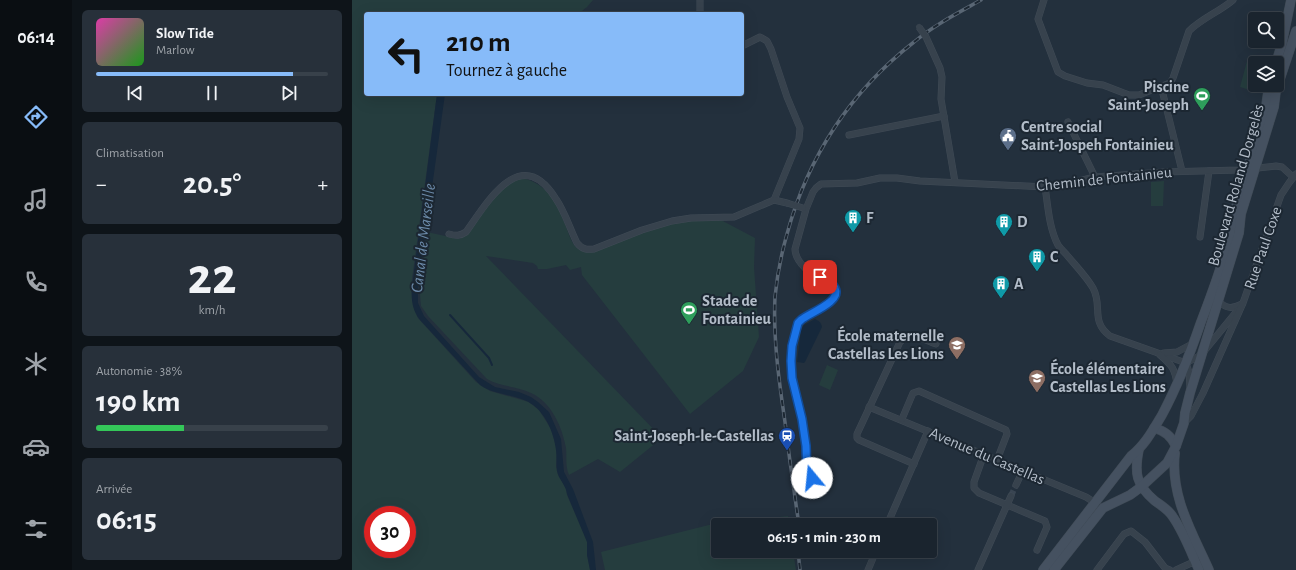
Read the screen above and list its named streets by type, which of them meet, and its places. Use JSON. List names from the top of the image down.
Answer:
{
  "streets": {
    "main road": ["Boulevard Roland Dorgelès"],
    "street": ["Chemin de Fontainieu", "Rue Paul Coxe", "Avenue du Castellas"]
  },
  "crossings": [
    ["Chemin de Fontainieu", "Boulevard Roland Dorgelès"],
    ["Chemin de Fontainieu", "Rue Paul Coxe"],
    ["Boulevard Roland Dorgelès", "Rue Paul Coxe"],
    ["Boulevard Roland Dorgelès", "Avenue du Castellas"]
  ],
  "water": ["Canal de Marseille"],
  "places": {
    "sports": ["Piscine Saint-Joseph", "Stade de Fontainieu"],
    "public building": ["Centre social Saint-Jospeh Fontainieu"],
    "building": [
      "F",
      "D",
      "C",
      "A"
    ],
    "school or university": ["École maternelle Castellas Les Lions", "École élémentaire Castellas Les Lions"],
    "station": ["Saint-Joseph-le-Castellas"]
  },
  "page": {
    "tabs": "06:14",
    "turn": ["210 m", "Tournez à gauche"],
    "song": ["Slow Tide", "Marlow"],
    "tile": [
      "Climatisation",
      ["22", "km/h"],
      ["Autonomie · 38%", "190 km"],
      ["Arrivée", "06:15"]
    ],
    "heat": ["−", "20.5°", "+"],
    "limit": "30",
    "trip": "06:15 · 1 min · 230 m"
  }
}
